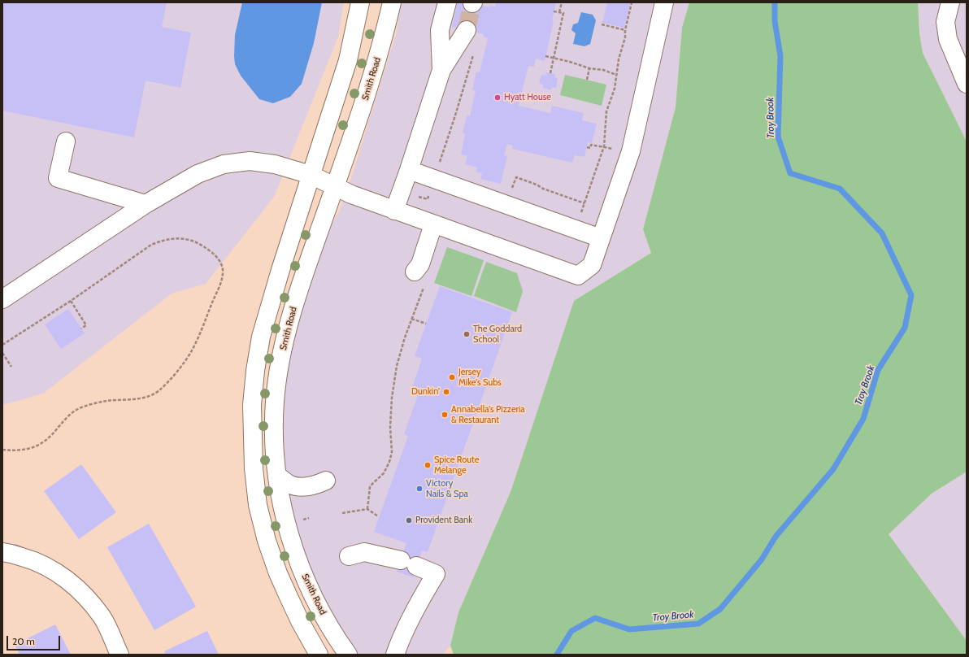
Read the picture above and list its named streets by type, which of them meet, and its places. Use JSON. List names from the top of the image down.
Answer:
{
  "streets": {
    "street": ["Smith Road"]
  },
  "water": ["Troy Brook"],
  "places": [
    "Hyatt House",
    "The Goddard School",
    "Jersey Mike's Subs",
    "Dunkin'",
    "Annabella's Pizzeria & Restaurant",
    "Spice Route Melange",
    "Victory Nails & Spa",
    "Provident Bank"
  ],
  "scale_bar": "20 m"
}
